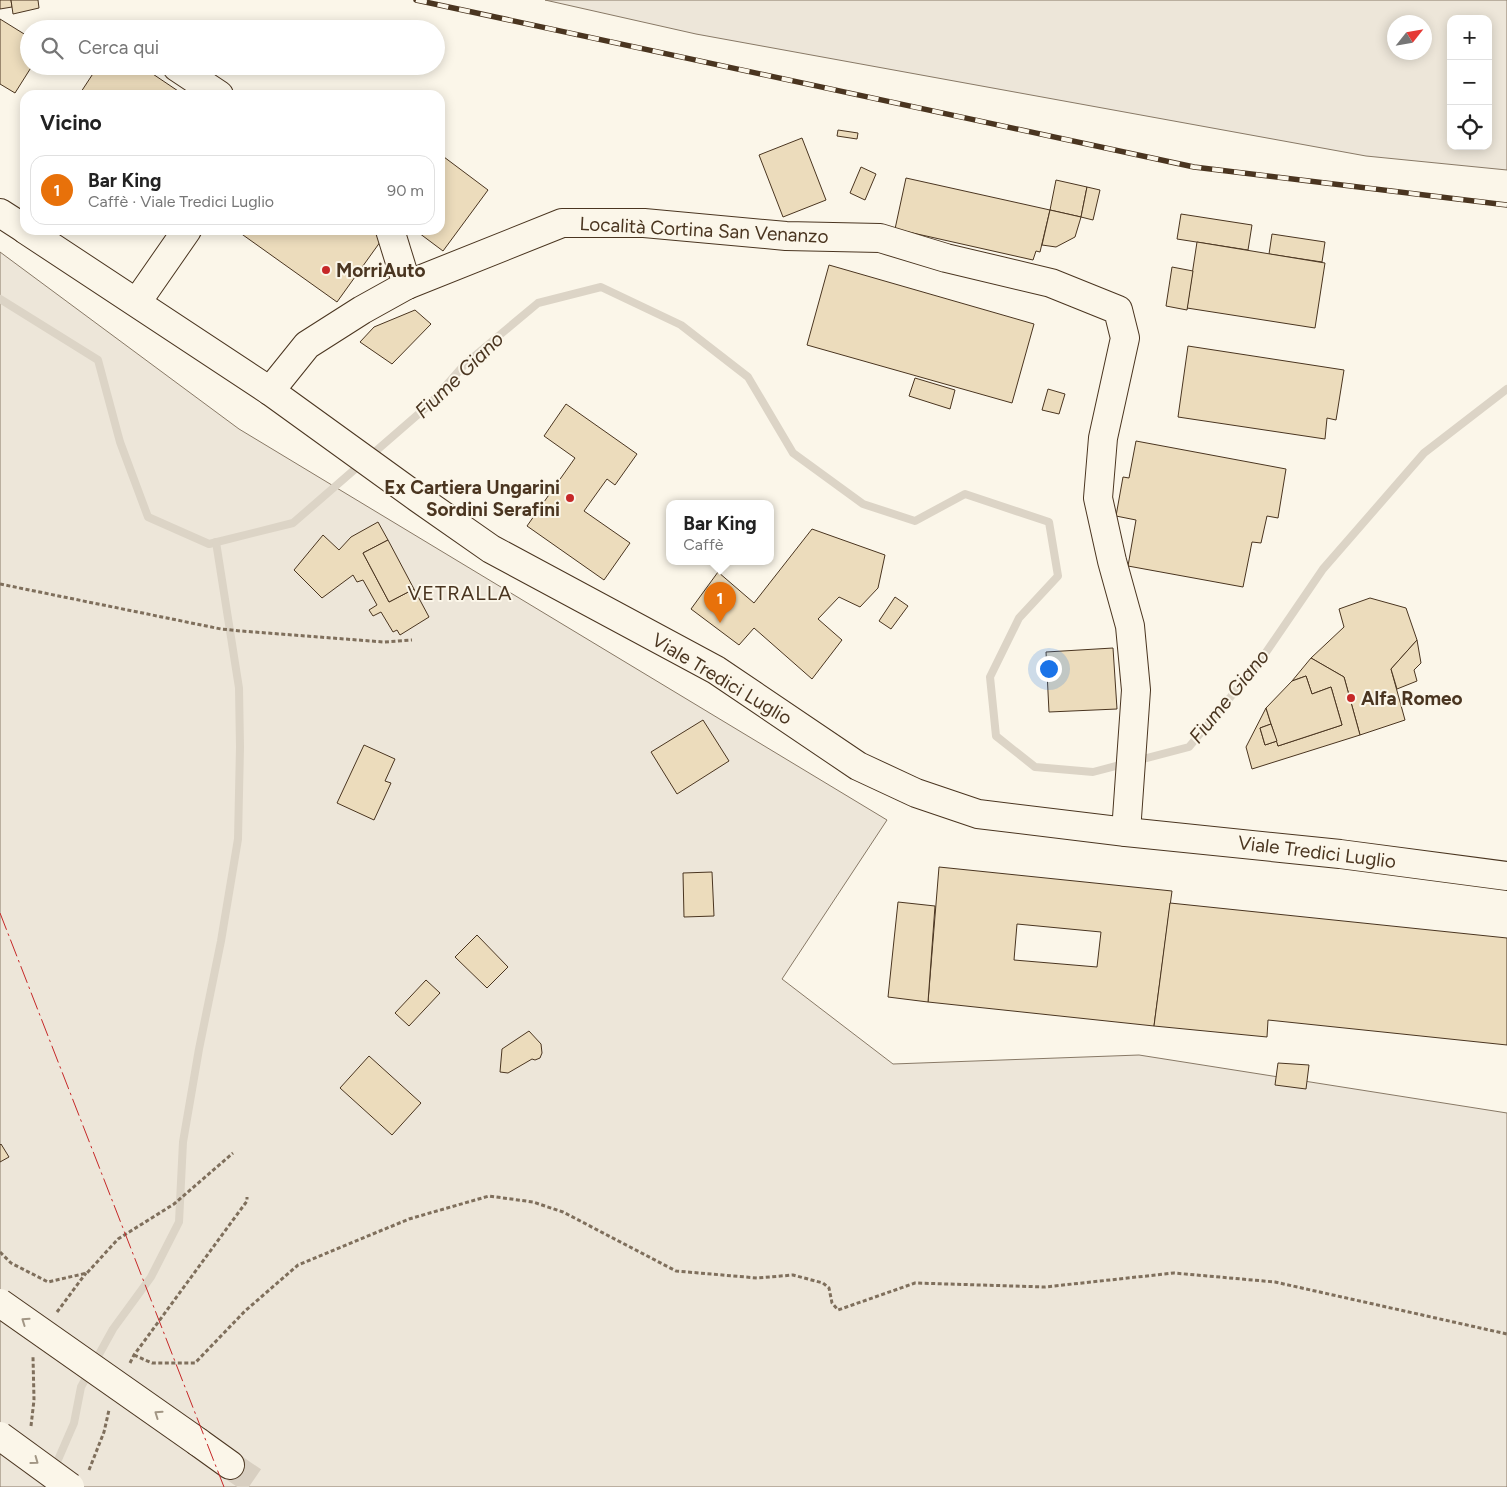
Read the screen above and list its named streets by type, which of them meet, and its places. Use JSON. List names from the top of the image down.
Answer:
{
  "streets": {
    "main road": ["Località Cortina San Venanzo", "Viale Tredici Luglio"]
  },
  "crossings": [
    ["Località Cortina San Venanzo", "Viale Tredici Luglio"]
  ],
  "districts": ["VETRALLA"],
  "water": ["Fiume Giano"],
  "places": ["MorriAuto", "Ex Cartiera Ungarini Sordini Serafini", "Alfa Romeo"],
  "north": "top right",
  "page": {
    "map_buttons": ["+", "−"],
    "search": "Cerca qui",
    "heading": "Vicino",
    "list": [
      {
        "mark": "1",
        "name": "Bar King",
        "note": "Caffè · Viale Tredici Luglio",
        "value": "90 m"
      }
    ],
    "popup": ["Bar King", "Caffè"],
    "pins": "1"
  }
}
